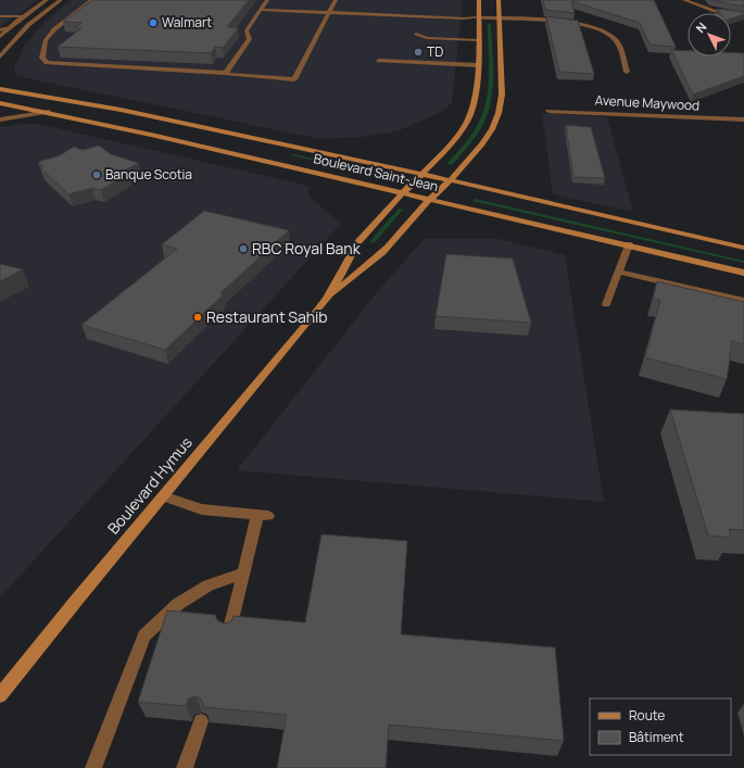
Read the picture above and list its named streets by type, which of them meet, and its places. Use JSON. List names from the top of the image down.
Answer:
{
  "streets": {
    "street": ["Avenue Maywood", "Boulevard Saint-Jean", "Boulevard Hymus"]
  },
  "crossings": [
    ["Boulevard Saint-Jean", "Boulevard Hymus"]
  ],
  "places": [
    "Walmart",
    "TD",
    "Banque Scotia",
    "RBC Royal Bank",
    "Restaurant Sahib"
  ],
  "legend": ["Route", "Bâtiment"],
  "north": "top left"
}
